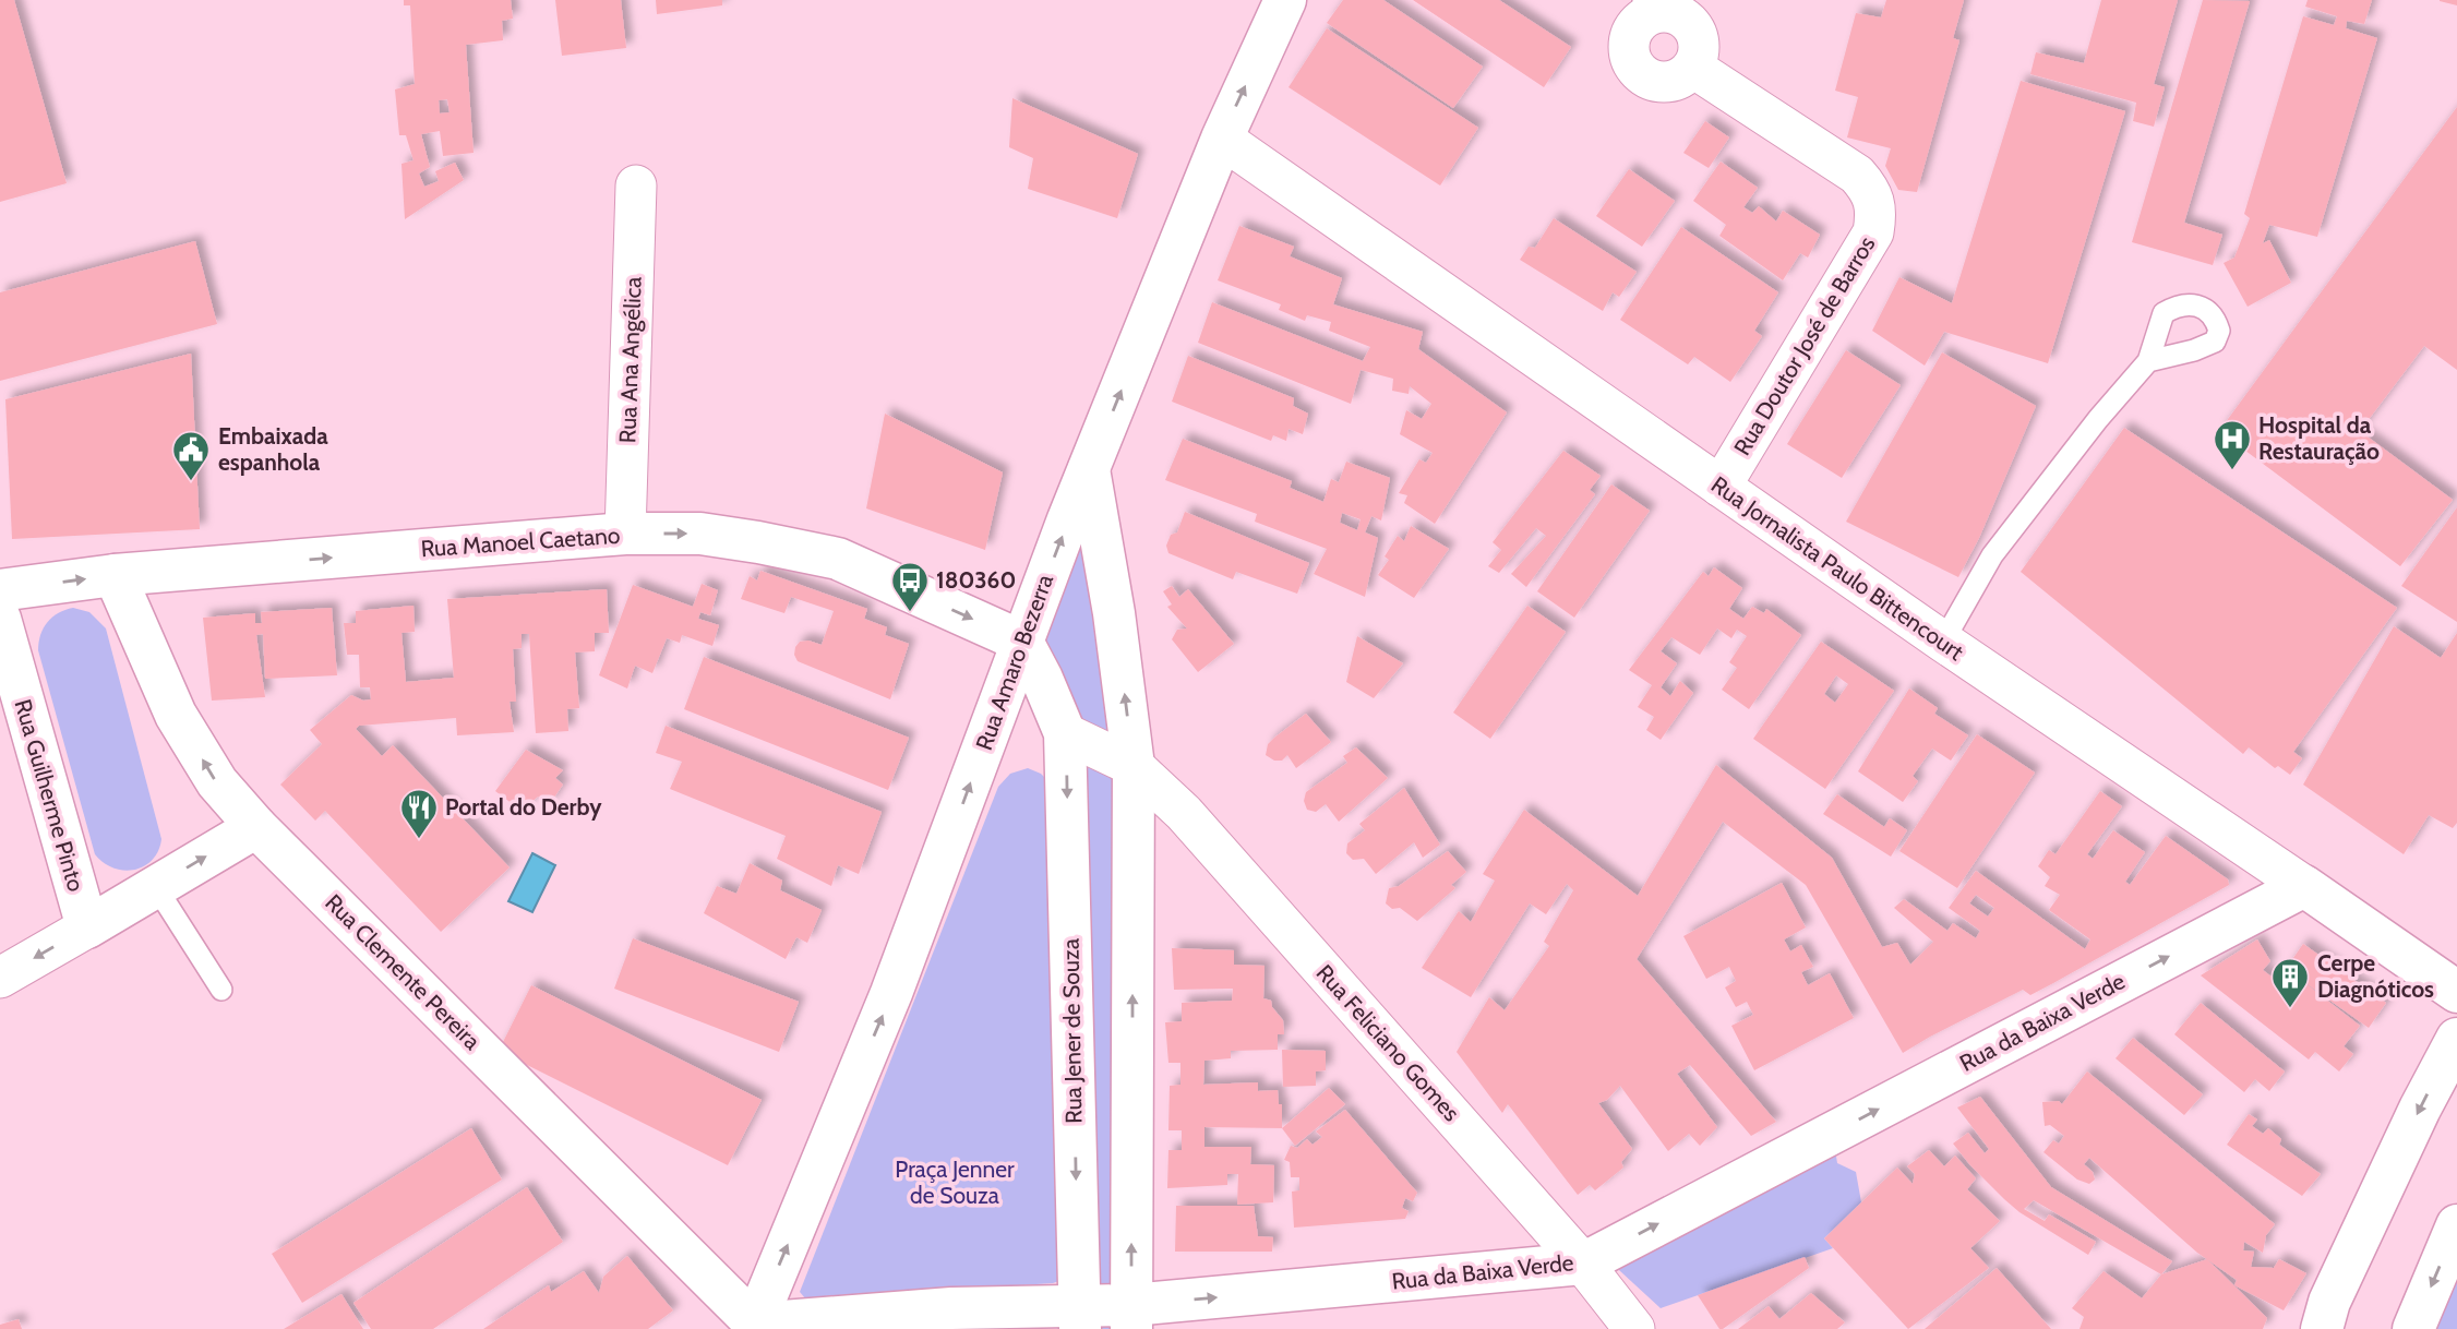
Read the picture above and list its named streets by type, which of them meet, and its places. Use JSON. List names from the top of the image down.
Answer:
{
  "streets": {
    "main road": [
      "Rua Manoel Caetano",
      "Rua Jornalista Paulo Bittencourt",
      "Rua Amaro Bezerra",
      "Rua Guilherme Pinto",
      "Rua Clemente Pereira",
      "Rua da Baixa Verde",
      "Rua Jener de Souza"
    ],
    "street": ["Rua Doutor José de Barros", "Rua Ana Angélica", "Rua Feliciano Gomes"]
  },
  "crossings": [
    ["Rua Doutor José de Barros", "Rua Jornalista Paulo Bittencourt"],
    ["Rua Ana Angélica", "Rua Manoel Caetano"],
    ["Rua Manoel Caetano", "Rua Amaro Bezerra"],
    ["Rua Manoel Caetano", "Rua Clemente Pereira"],
    ["Rua Manoel Caetano", "Rua Jener de Souza"],
    ["Rua Jornalista Paulo Bittencourt", "Rua Amaro Bezerra"],
    ["Rua Jornalista Paulo Bittencourt", "Rua da Baixa Verde"],
    ["Rua Amaro Bezerra", "Rua Clemente Pereira"],
    ["Rua Amaro Bezerra", "Rua da Baixa Verde"],
    ["Rua Amaro Bezerra", "Rua Jener de Souza"],
    ["Rua Clemente Pereira", "Rua da Baixa Verde"],
    ["Rua da Baixa Verde", "Rua Jener de Souza"],
    ["Rua da Baixa Verde", "Rua Feliciano Gomes"]
  ],
  "one_way": ["Rua Manoel Caetano", "Rua da Baixa Verde"],
  "parks": ["Praça Jenner de Souza"],
  "places": {
    "hospital": ["Hospital da Restauração"],
    "public building": ["Embaixada espanhola"],
    "bus stop": ["180360"],
    "restaurant": ["Portal do Derby"],
    "building": ["Cerpe Diagnóticos"]
  }
}
